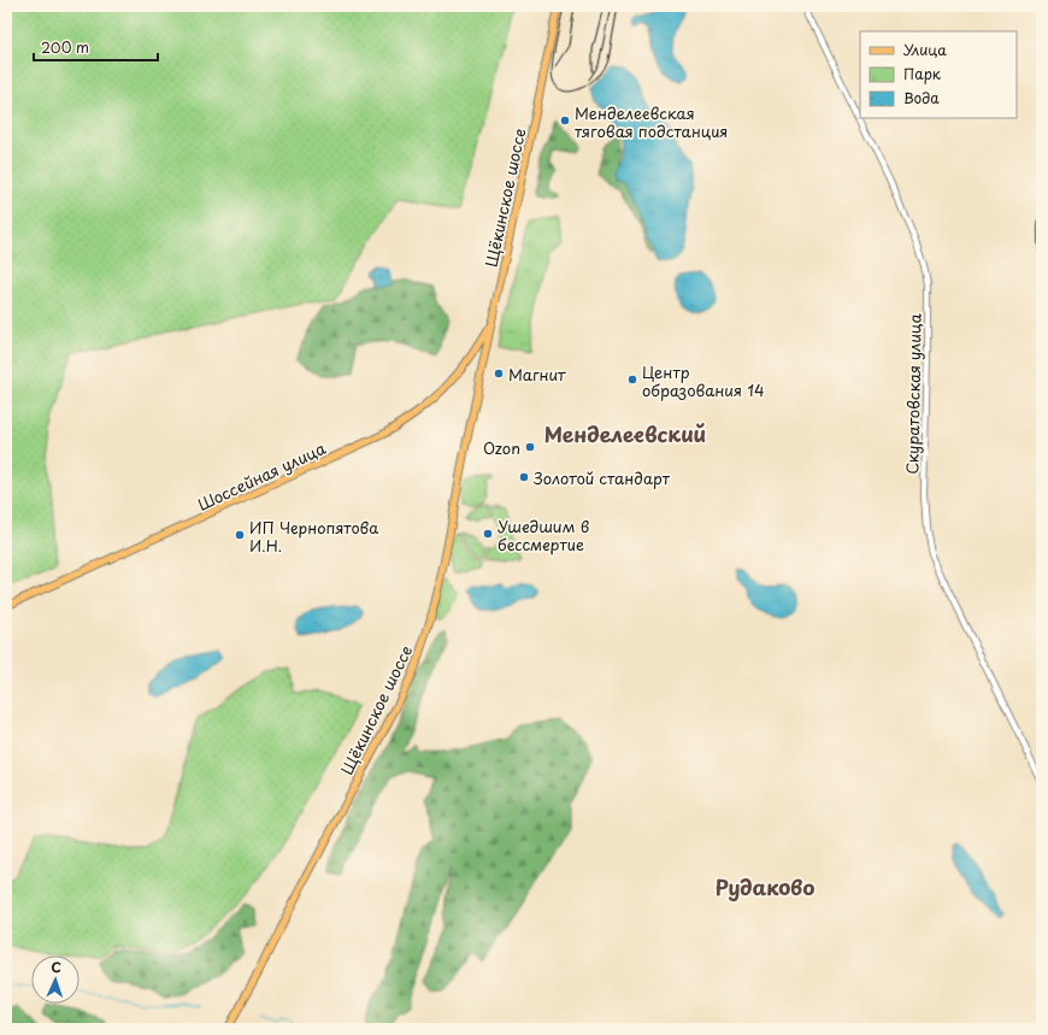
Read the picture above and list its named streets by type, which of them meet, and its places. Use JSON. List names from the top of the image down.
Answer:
{
  "streets": {
    "main road": ["Щёкинское шоссе", "Шоссейная улица"],
    "street": ["Скуратовская улица"]
  },
  "crossings": [
    ["Щёкинское шоссе", "Шоссейная улица"]
  ],
  "districts": ["Менделеевский", "Рудаково"],
  "places": [
    "Менделеевская тяговая подстанция",
    "Магнит",
    "Центр образования 14",
    "Ozon",
    "Золотой стандарт",
    "Ушедшим в бессмертие",
    "ИП Чернопятова И.Н."
  ],
  "legend": ["Улица", "Парк", "Вода"],
  "scale_bar": "200 m",
  "north": "top"
}
